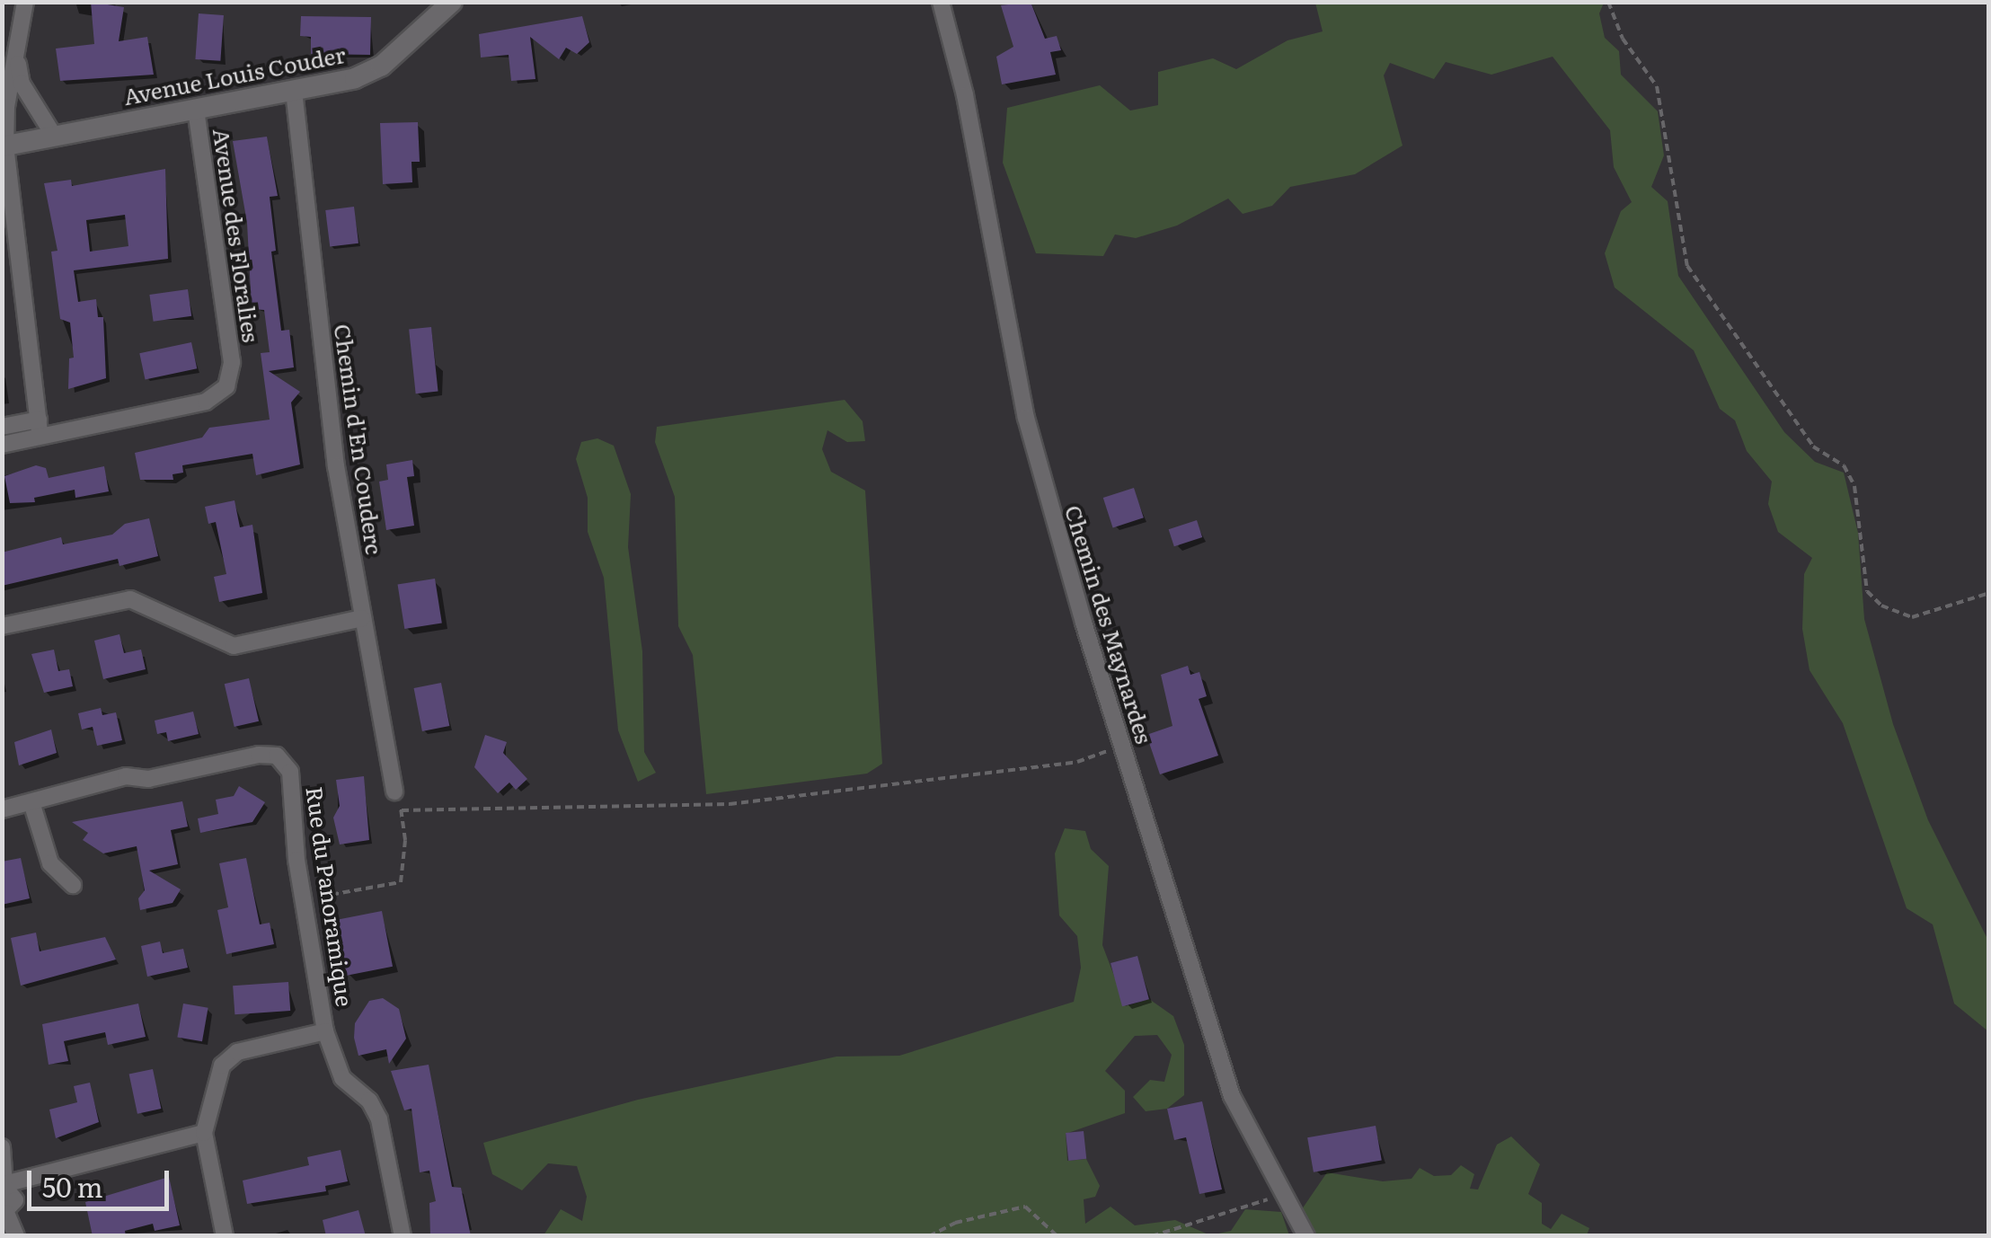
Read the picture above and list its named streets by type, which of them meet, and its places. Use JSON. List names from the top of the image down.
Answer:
{
  "streets": {
    "street": [
      "Avenue Louis Couder",
      "Avenue des Floralies",
      "Chemin d'En Couderc",
      "Chemin des Maynardes",
      "Rue du Panoramique"
    ]
  },
  "crossings": [
    ["Avenue Louis Couder", "Avenue des Floralies"],
    ["Avenue Louis Couder", "Chemin d'En Couderc"]
  ],
  "scale_bar": "50 m"
}
